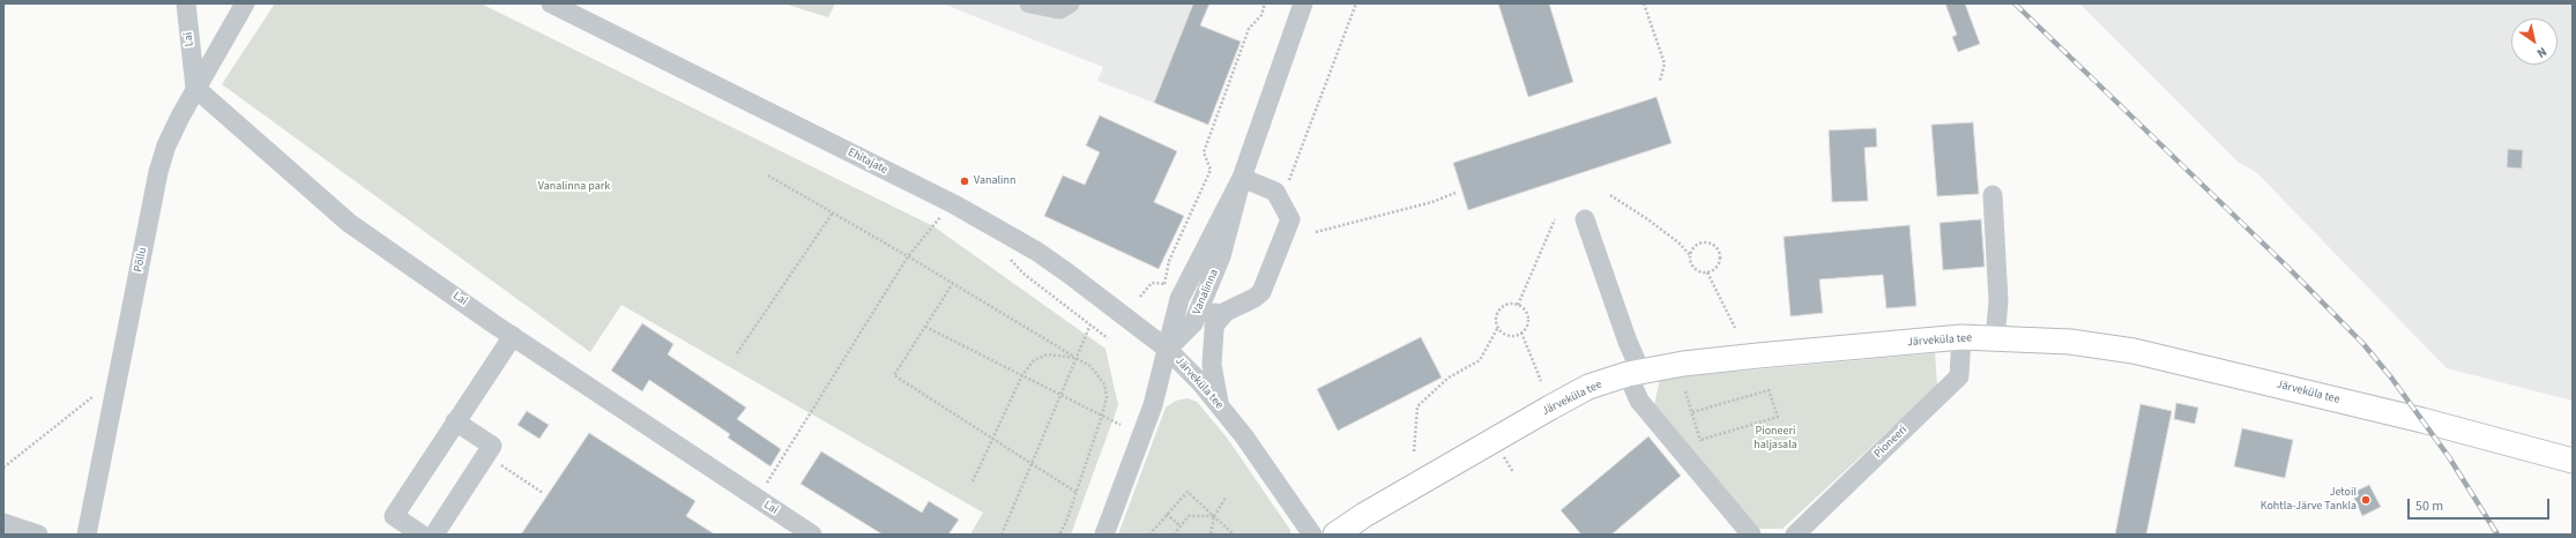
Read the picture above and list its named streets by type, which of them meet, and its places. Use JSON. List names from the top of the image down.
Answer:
{
  "streets": {
    "main road": ["Järveküla tee"],
    "street": [
      "Lai",
      "Ehitajate",
      "Põllu",
      "Vanalinna",
      "Pioneeri"
    ]
  },
  "crossings": [
    ["Lai", "Põllu"],
    ["Ehitajate", "Vanalinna"],
    ["Ehitajate", "Järveküla tee"],
    ["Vanalinna", "Järveküla tee"],
    ["Järveküla tee", "Pioneeri"]
  ],
  "parks": ["Vanalinna park", "Pioneeri haljasala"],
  "places": ["Vanalinn", "Jetoil Kohtla-Järve Tankla"],
  "scale_bar": "50 m",
  "north": "bottom right"
}
